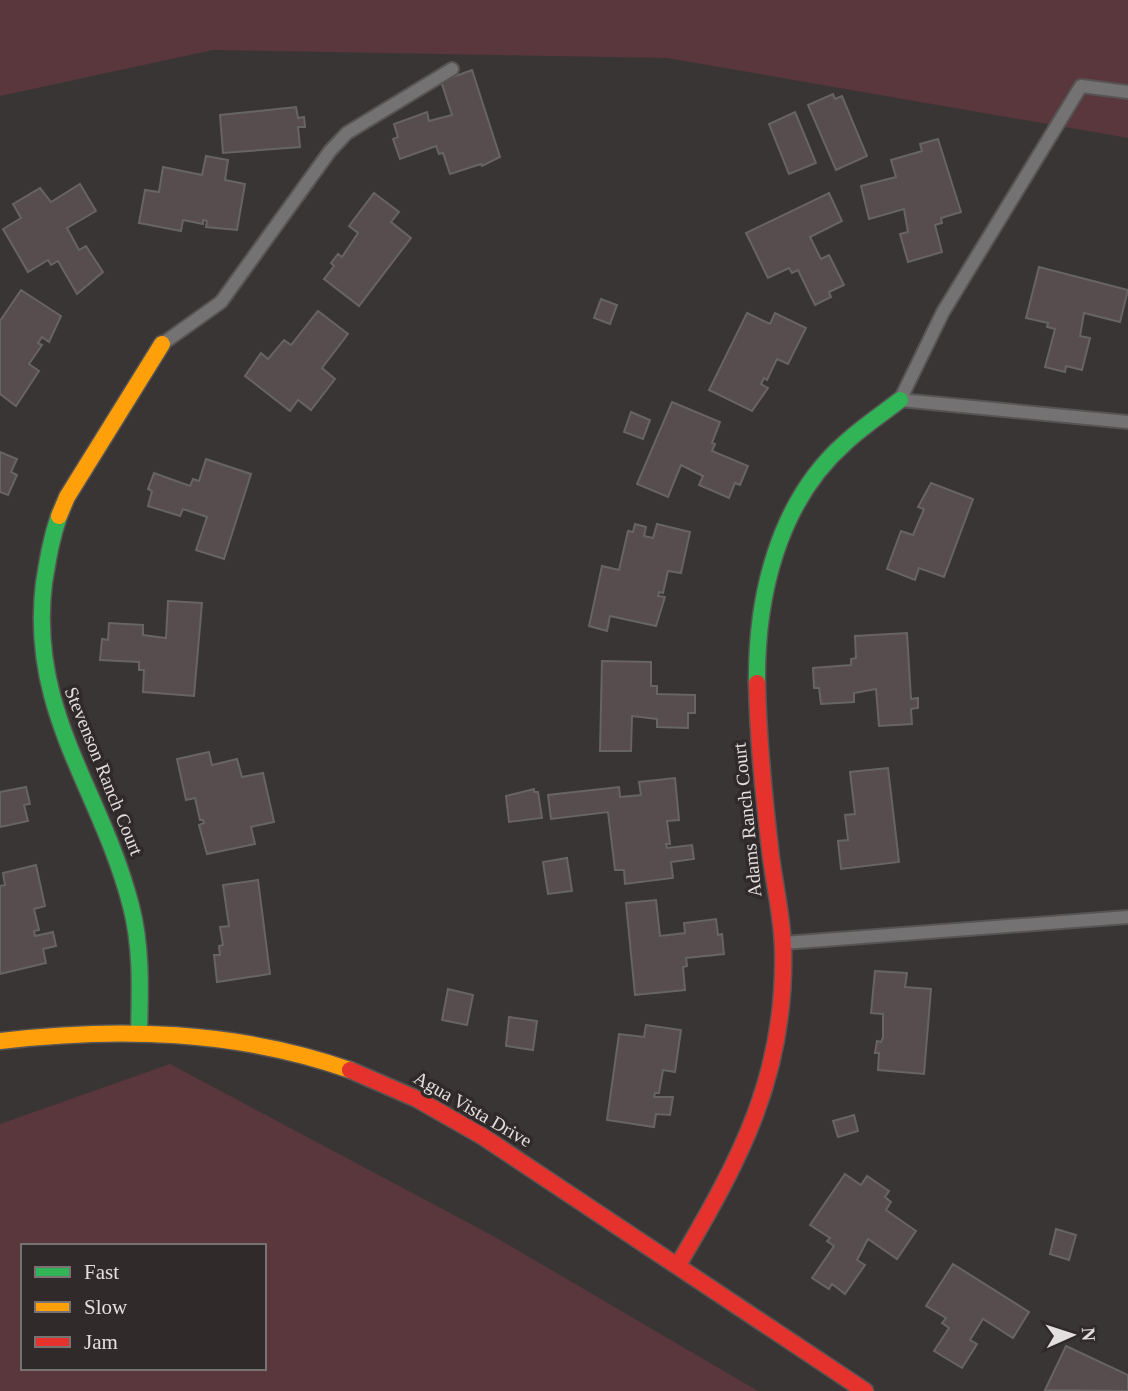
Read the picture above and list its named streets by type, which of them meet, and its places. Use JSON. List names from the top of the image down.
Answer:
{
  "streets": {
    "street": ["Stevenson Ranch Court", "Adams Ranch Court", "Agua Vista Drive"]
  },
  "crossings": [
    ["Stevenson Ranch Court", "Agua Vista Drive"],
    ["Adams Ranch Court", "Agua Vista Drive"]
  ],
  "legend": ["Fast", "Slow", "Jam"],
  "north": "right"
}
